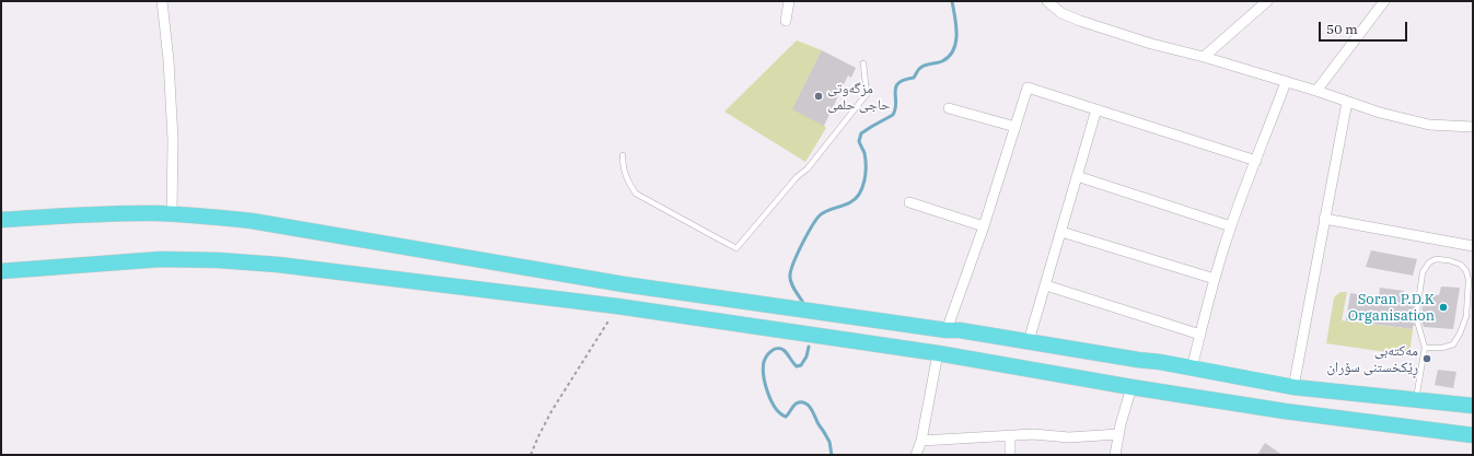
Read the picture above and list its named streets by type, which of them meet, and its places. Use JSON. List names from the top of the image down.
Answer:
{
  "places": ["مزگەوتی حاجی حلمی", "Soran P.D.K Organisation", "مەکتەبی ڕێکخستنی سۆران"],
  "scale_bar": "50 m"
}
